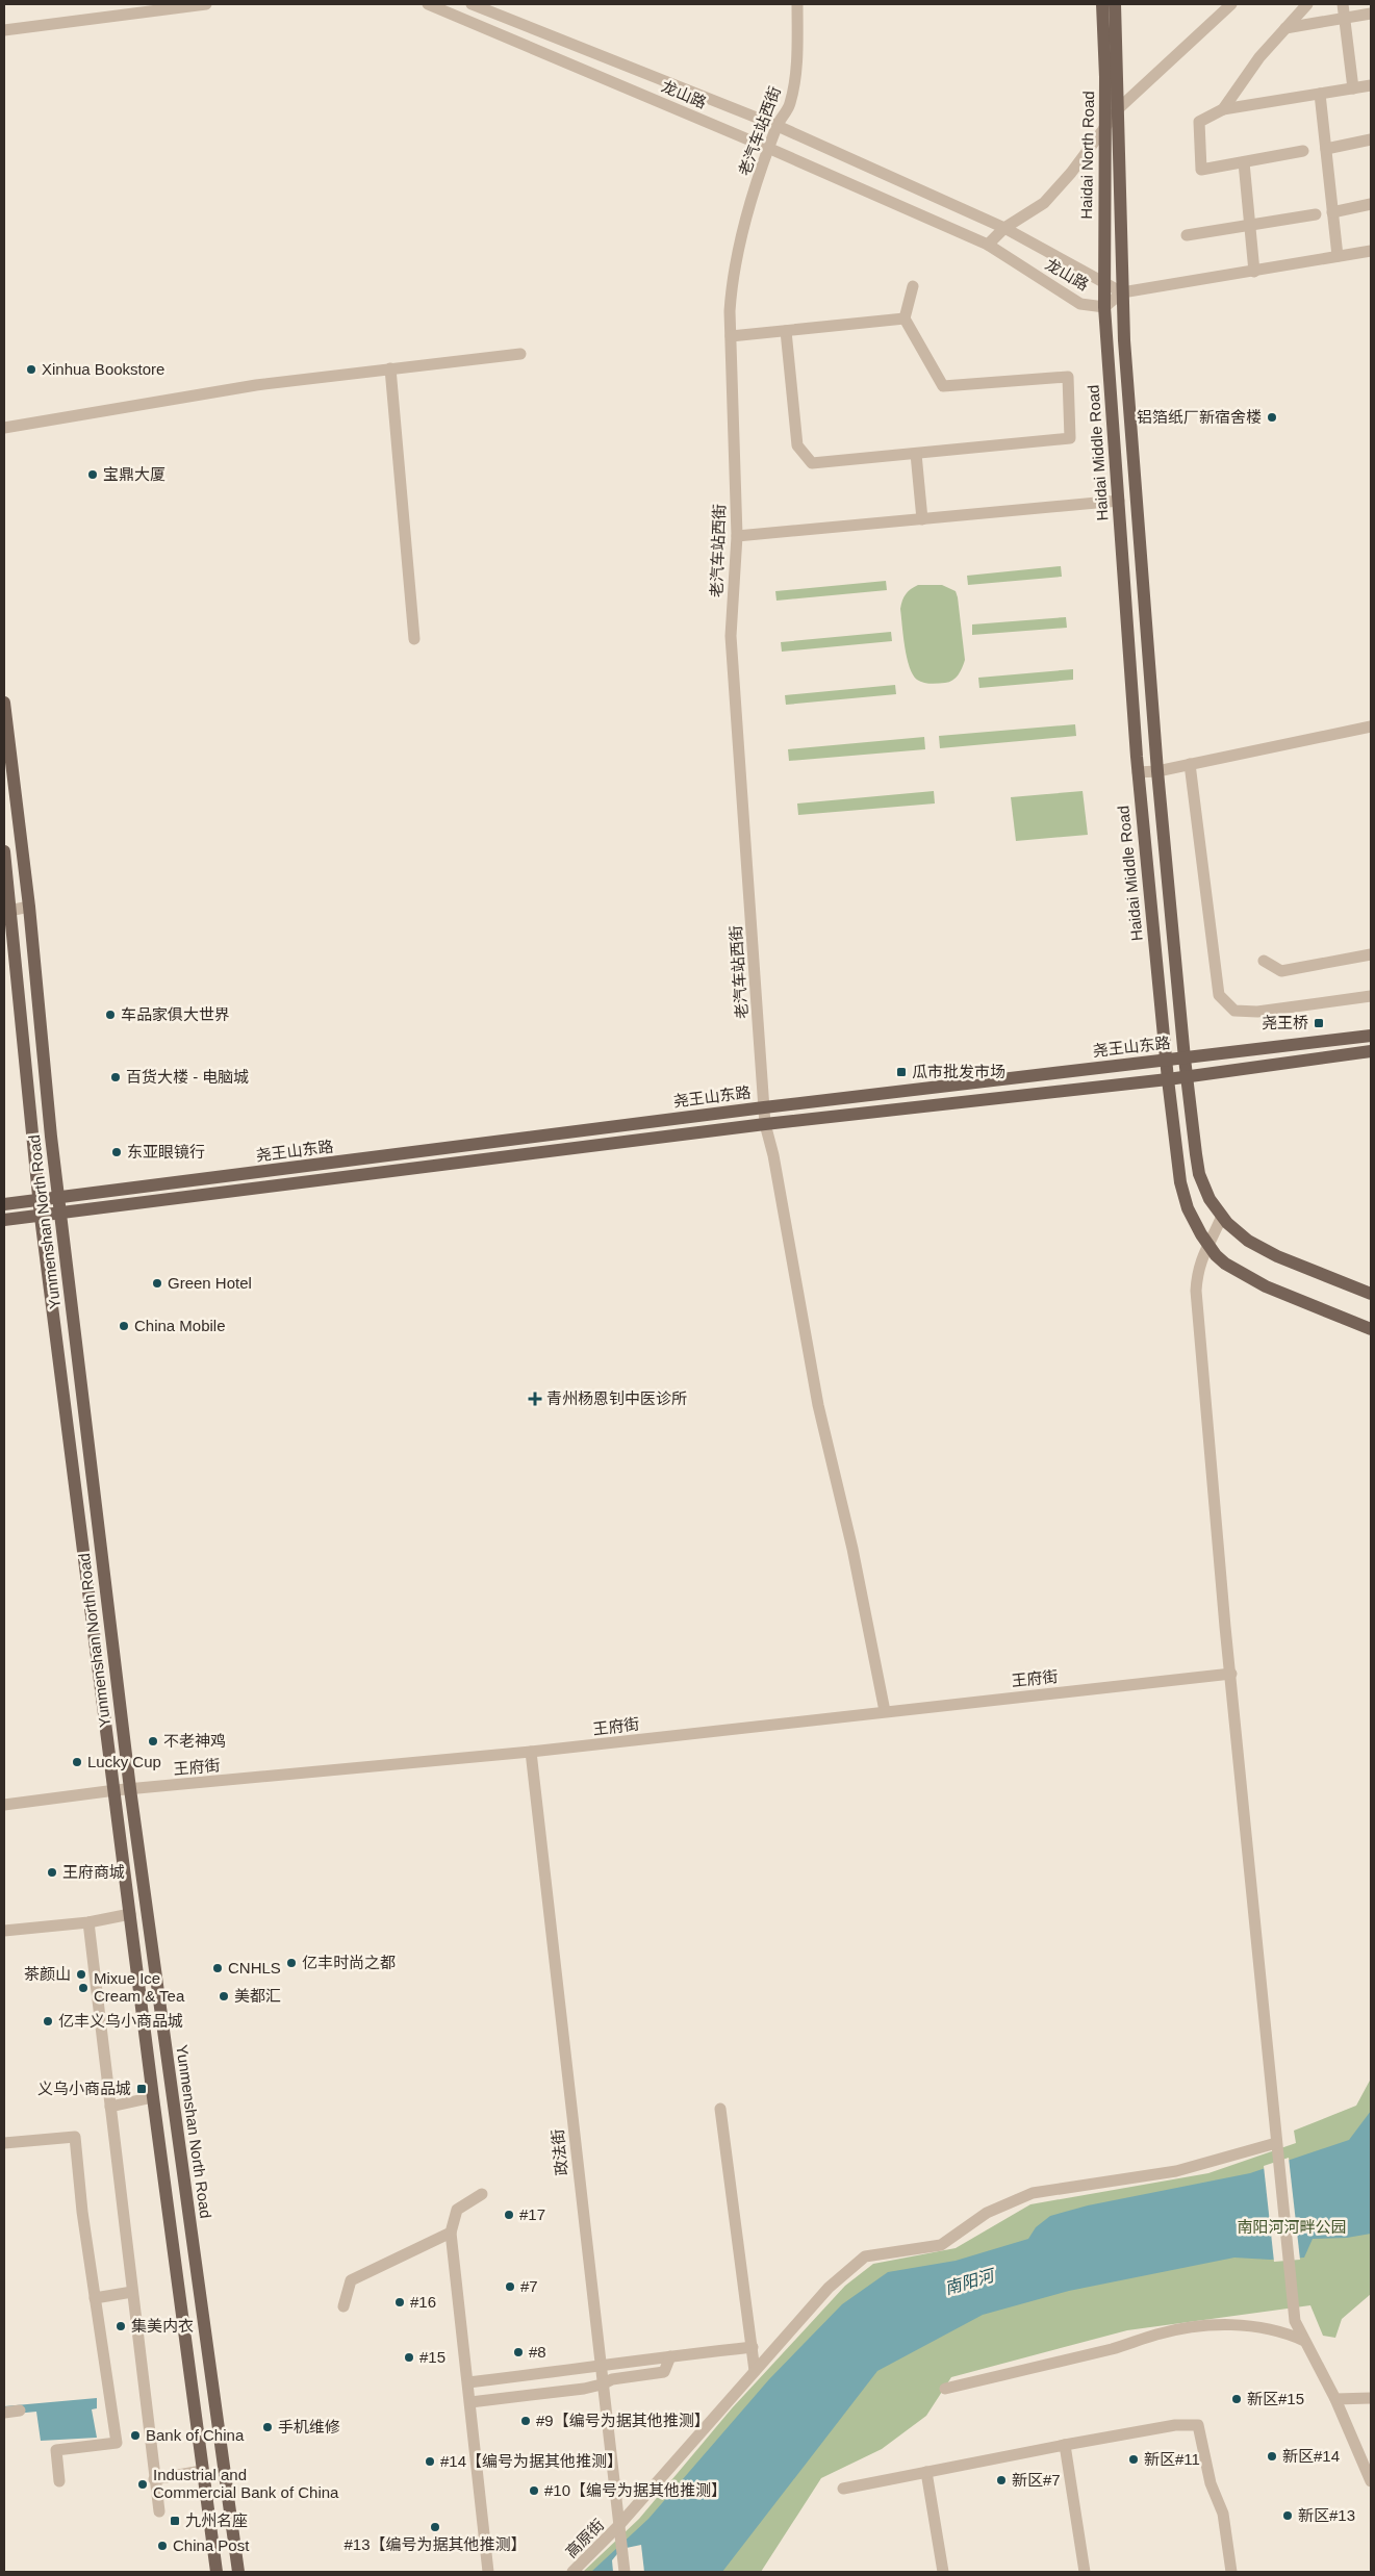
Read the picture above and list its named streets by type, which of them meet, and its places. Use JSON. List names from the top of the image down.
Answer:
{
  "streets": {
    "main road": [
      "Haidai North Road",
      "Haidai Middle Road",
      "尧王山东路",
      "Yunmenshan North Road"
    ],
    "street": [
      "龙山路",
      "老汽车站西街",
      "王府街",
      "政法街",
      "高原街"
    ]
  },
  "crossings": [
    ["龙山路", "老汽车站西街"],
    ["龙山路", "Haidai North Road"],
    ["龙山路", "Haidai Middle Road"],
    ["老汽车站西街", "尧王山东路"],
    ["老汽车站西街", "王府街"],
    ["Haidai North Road", "Haidai Middle Road"],
    ["Haidai Middle Road", "尧王山东路"],
    ["尧王山东路", "Yunmenshan North Road"],
    ["Yunmenshan North Road", "王府街"],
    ["王府街", "政法街"],
    ["政法街", "高原街"]
  ],
  "water": ["南阳河"],
  "parks": ["南阳河河畔公园"],
  "places": {
    "other": [
      "Xinhua Bookstore",
      "铝箔纸厂新宿舍楼",
      "宝鼎大厦",
      "车品家俱大世界",
      "百货大楼 - 电脑城",
      "东亚眼镜行",
      "Green Hotel",
      "China Mobile",
      "不老神鸡",
      "Lucky Cup",
      "王府商城",
      "亿丰时尚之都",
      "CNHLS",
      "茶颜山",
      "Mixue Ice Cream & Tea",
      "美都汇",
      "亿丰义乌小商品城",
      "#17",
      "#7",
      "#16",
      "集美内衣",
      "#8",
      "#15",
      "新区#15",
      "#9【编号为据其他推测】",
      "手机维修",
      "Bank of China",
      "新区#14",
      "新区#11",
      "#14【编号为据其他推测】",
      "新区#7",
      "Industrial and Commercial Bank of China",
      "#10【编号为据其他推测】",
      "新区#13",
      "#13【编号为据其他推测】",
      "China Post"
    ],
    "transit": [
      "尧王桥",
      "瓜市批发市场",
      "义乌小商品城",
      "九州名座"
    ],
    "health": ["青州杨恩钊中医诊所"]
  }
}
